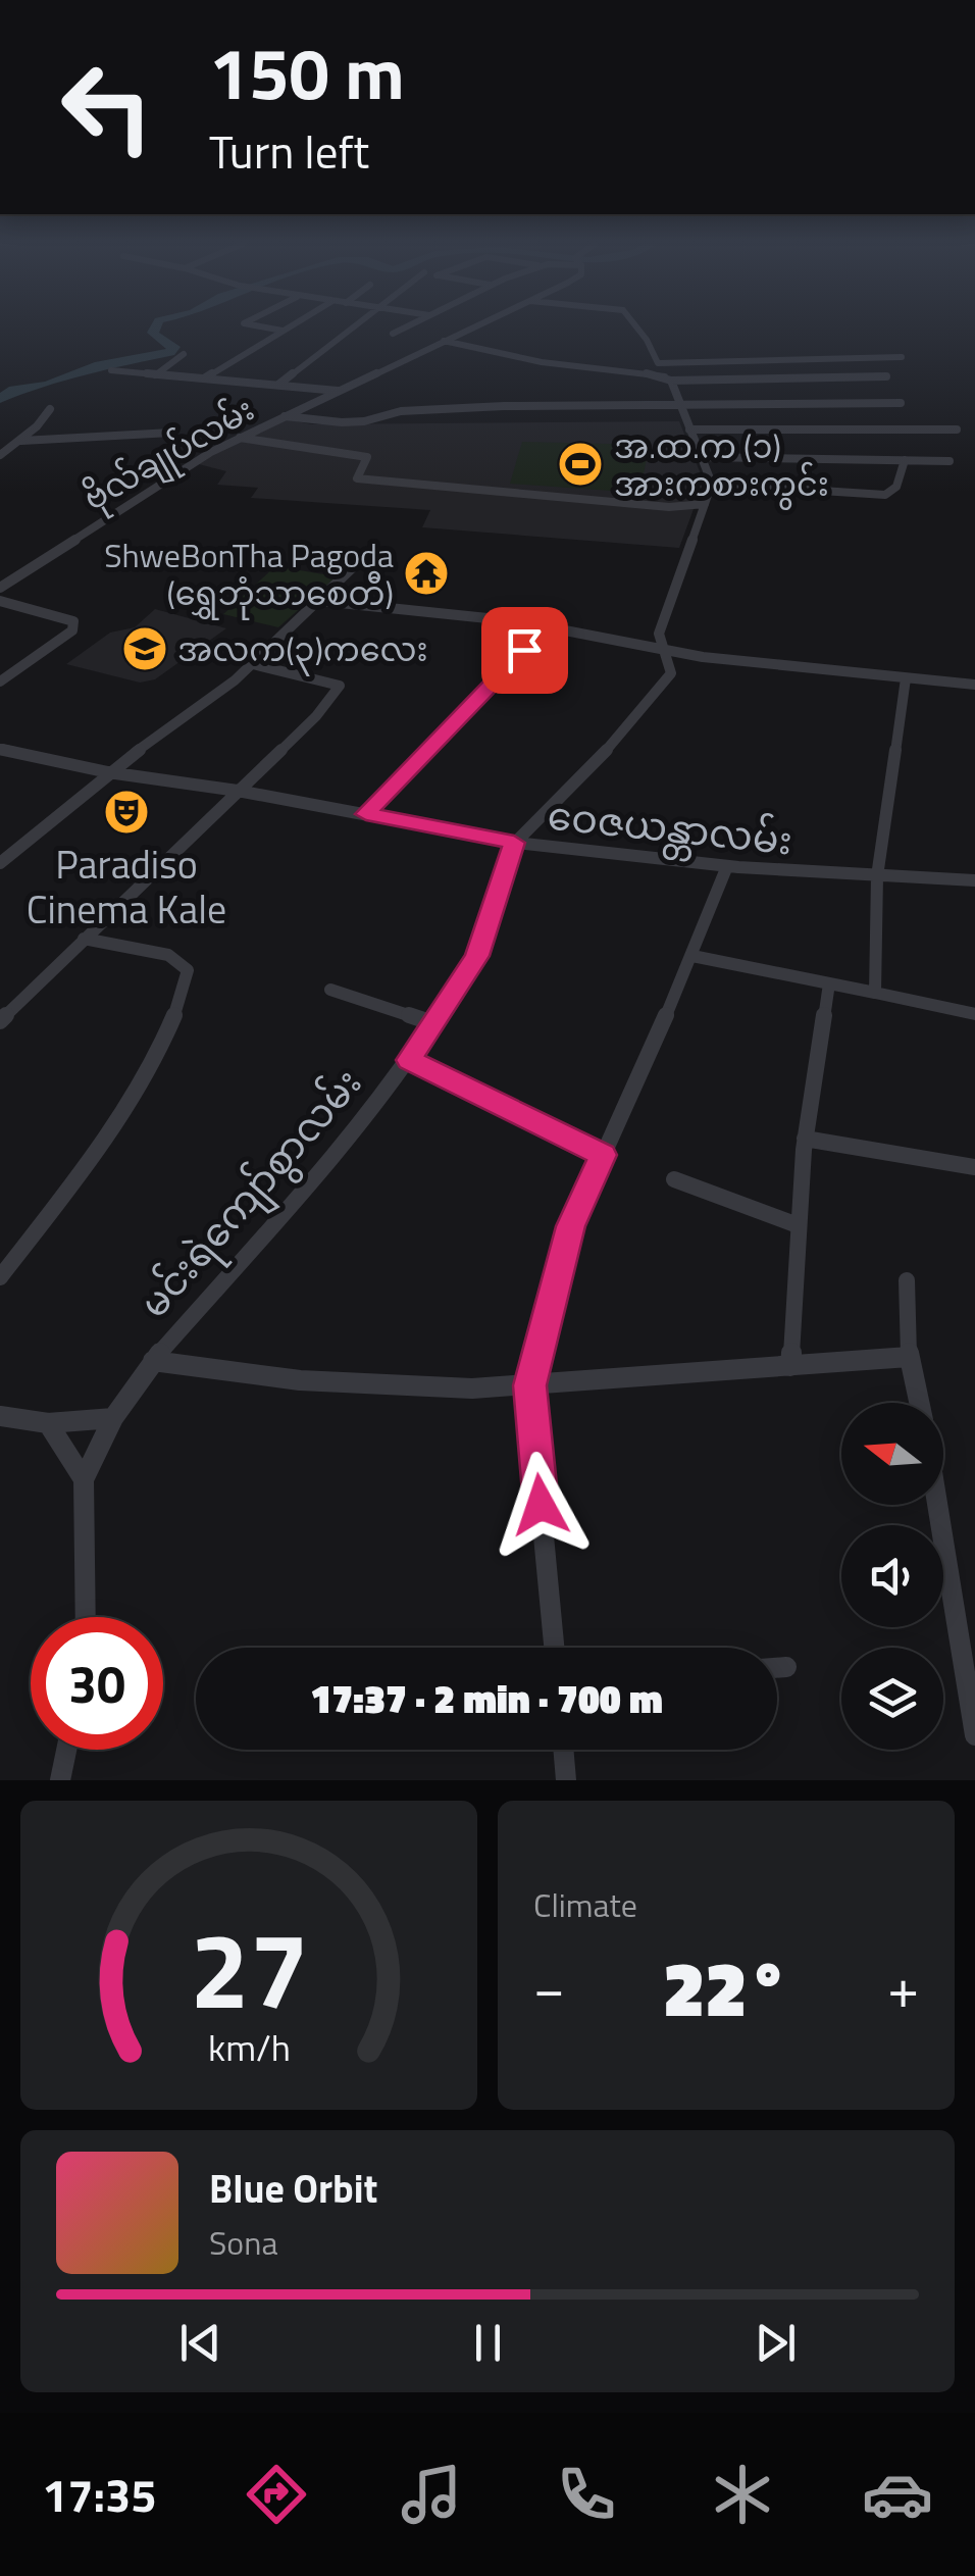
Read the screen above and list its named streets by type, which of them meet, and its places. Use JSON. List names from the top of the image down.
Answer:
{
  "streets": {
    "street": ["ဗိုလ်ချုပ်လမ်း", "ဝေဇယန္တာလမ်း", "မင်းရဲကျော်စွာလမ်း"]
  },
  "crossings": [
    ["ဝေဇယန္တာလမ်း", "မင်းရဲကျော်စွာလမ်း"]
  ],
  "places": {
    "sports": ["အ.ထ.က (၁) အားကစားကွင်း"],
    "temple": ["ShweBonTha Pagoda (ရွှေဘုံသာစေတီ)"],
    "school or university": ["အလက(၃)ကလေး"],
    "theatre": ["Paradiso Cinema Kale"]
  },
  "north": "left",
  "page": {
    "turn": ["150 m", "Turn left"],
    "limit": "30",
    "trip": "17:37 · 2 min · 700 m",
    "tile": "Climate",
    "heat": ["−", "22°", "+"],
    "song": ["Blue Orbit", "Sona"],
    "tabs": "17:35",
    "gauge": ["27", "km/h"]
  }
}
